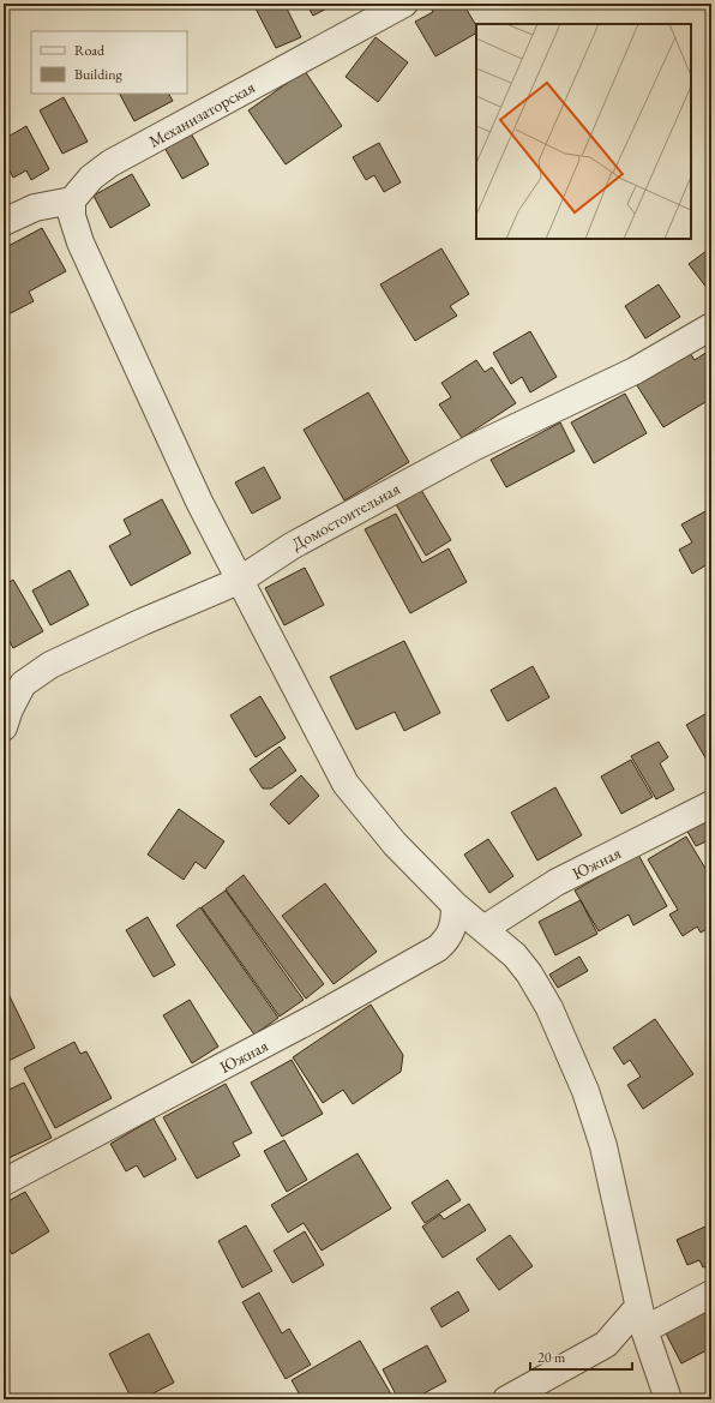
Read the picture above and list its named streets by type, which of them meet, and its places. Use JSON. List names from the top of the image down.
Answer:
{
  "streets": {
    "street": ["Механизаторская", "Домостоительная", "Южная"]
  },
  "legend": ["Road", "Building"],
  "scale_bar": "20 m"
}
